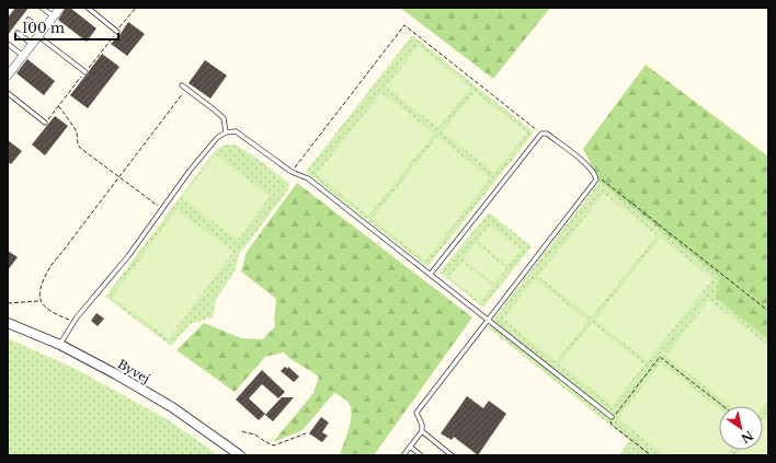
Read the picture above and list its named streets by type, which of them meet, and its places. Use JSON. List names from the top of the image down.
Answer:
{
  "streets": {
    "street": ["Byvej"]
  },
  "scale_bar": "100 m",
  "north": "bottom right"
}
